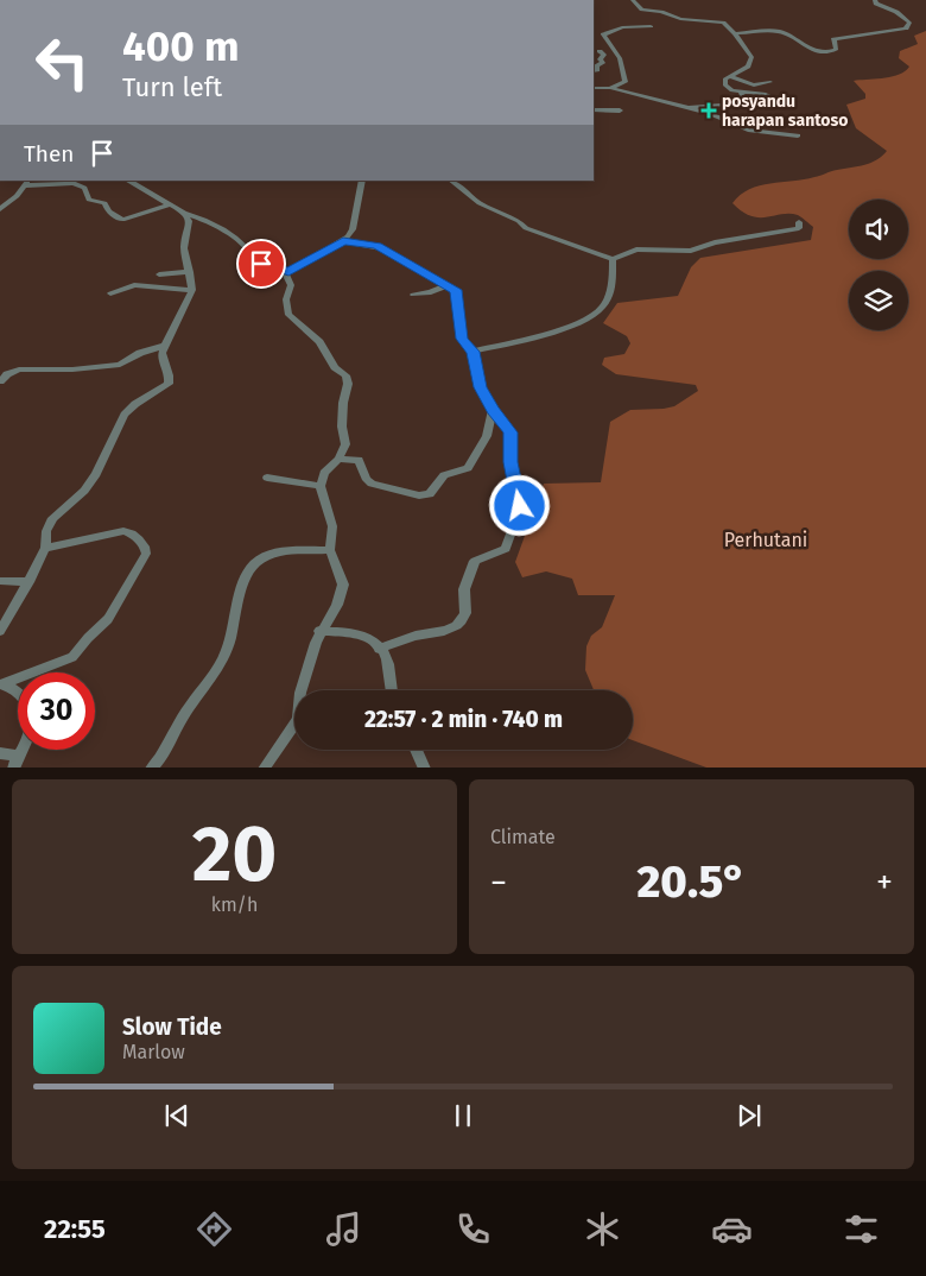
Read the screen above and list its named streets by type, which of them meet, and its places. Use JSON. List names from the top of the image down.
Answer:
{
  "parks": ["Perhutani"],
  "places": {
    "health": ["posyandu harapan santoso"]
  },
  "page": {
    "turn": ["400 m", "Turn left"],
    "then": "Then",
    "limit": "30",
    "trip": "22:57 · 2 min · 740 m",
    "tile": [
      ["20", "km/h"],
      "Climate"
    ],
    "heat": ["−", "20.5°", "+"],
    "song": ["Slow Tide", "Marlow"],
    "tabs": "22:55"
  }
}
